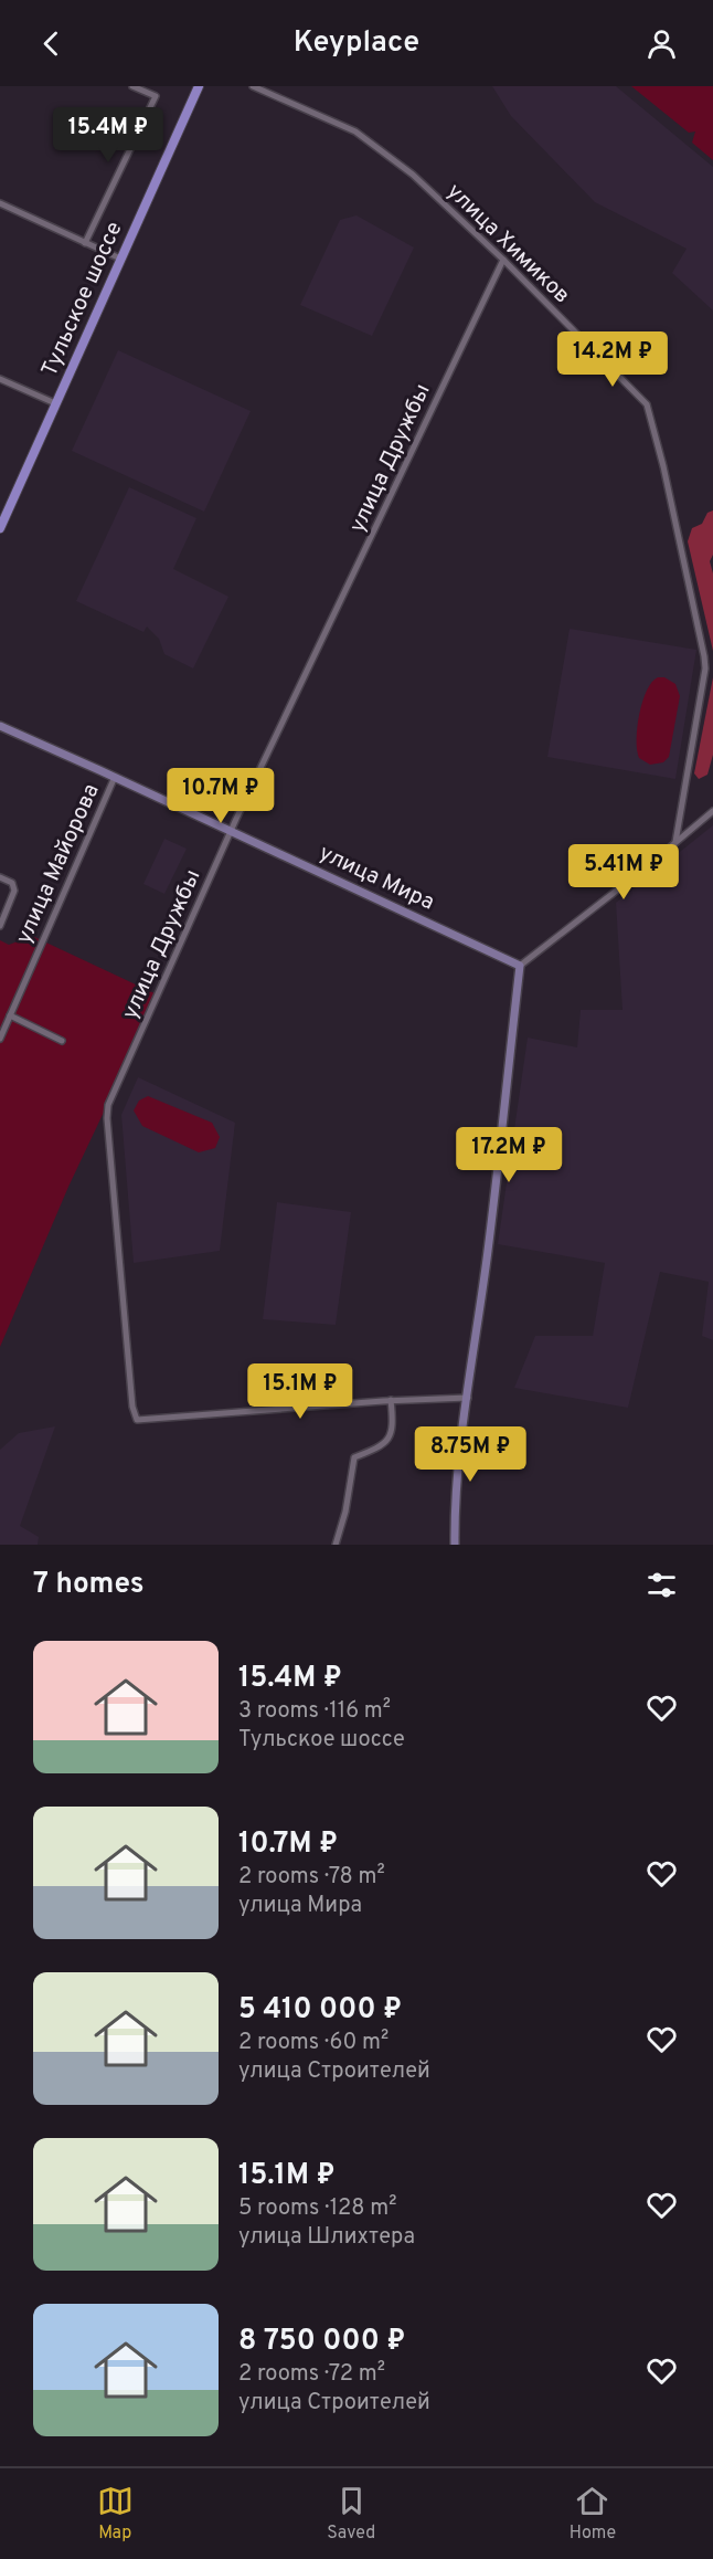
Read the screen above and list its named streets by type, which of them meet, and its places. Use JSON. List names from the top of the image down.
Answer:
{
  "streets": {
    "main road": ["Тульское шоссе"],
    "street": [
      "улица Химиков",
      "улица Дружбы",
      "улица Майорова",
      "улица Мира"
    ]
  },
  "crossings": [
    ["улица Химиков", "улица Дружбы"],
    ["улица Дружбы", "улица Мира"],
    ["улица Майорова", "улица Мира"]
  ],
  "page": {
    "header": "Keyplace",
    "price": [
      "15.4M ₽",
      "14.2M ₽",
      "10.7M ₽",
      "5.41M ₽",
      "17.2M ₽",
      "15.1M ₽",
      "8.75M ₽"
    ],
    "heading": "7 homes",
    "list": [
      {
        "name": "15.4M ₽",
        "note": "3 rooms · 116 m² · Тульское шоссе"
      },
      {
        "name": "10.7M ₽",
        "note": "2 rooms · 78 m² · улица Мира"
      },
      {
        "name": "5 410 000 ₽",
        "note": "2 rooms · 60 m² · улица Строителей"
      },
      {
        "name": "15.1M ₽",
        "note": "5 rooms · 128 m² · улица Шлихтера"
      },
      {
        "name": "8 750 000 ₽",
        "note": "2 rooms · 72 m² · улица Строителей"
      }
    ],
    "tabs": ["Map", "Saved", "Home"]
  }
}
